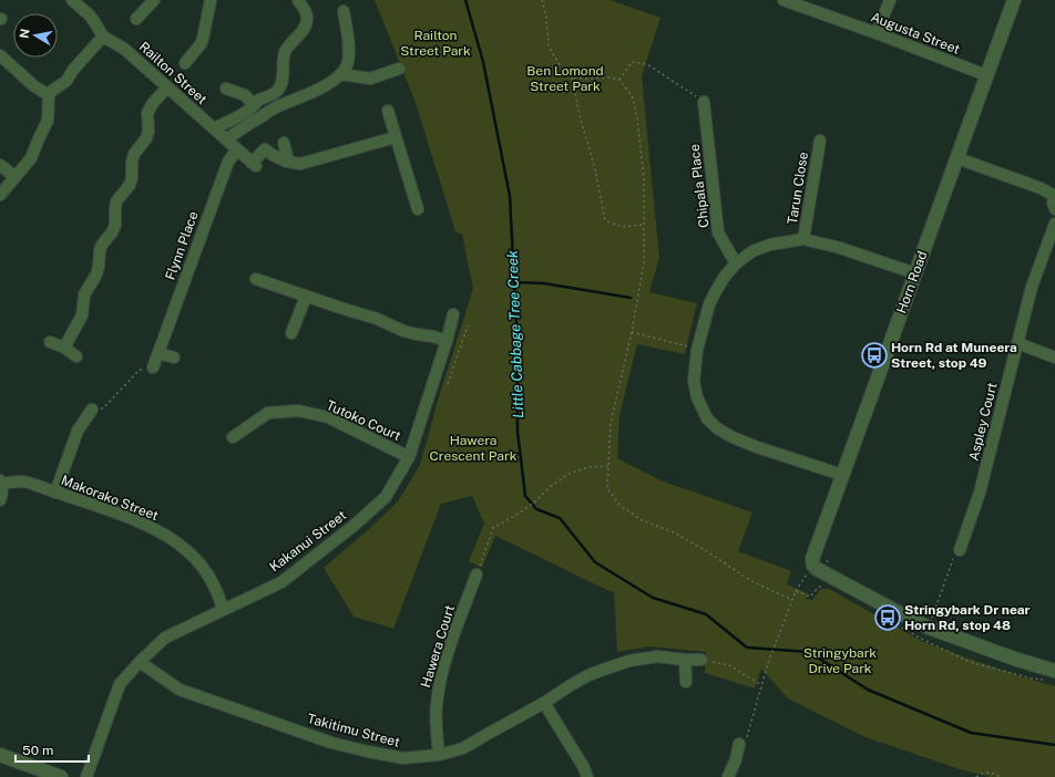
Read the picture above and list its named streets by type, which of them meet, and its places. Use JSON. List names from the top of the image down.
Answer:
{
  "streets": {
    "street": [
      "Augusta Street",
      "Railton Street",
      "Chipala Place",
      "Tarun Close",
      "Flynn Place",
      "Horn Road",
      "Tutoko Court",
      "Aspley Court",
      "Makorako Street",
      "Kakanui Street",
      "Hawera Court",
      "Takitimu Street"
    ]
  },
  "crossings": [
    ["Augusta Street", "Horn Road"],
    ["Railton Street", "Flynn Place"],
    ["Tutoko Court", "Kakanui Street"],
    ["Makorako Street", "Kakanui Street"],
    ["Kakanui Street", "Takitimu Street"],
    ["Hawera Court", "Takitimu Street"]
  ],
  "water": ["Little Cabbage Tree Creek"],
  "parks": [
    "Railton Street Park",
    "Ben Lomond Street Park",
    "Hawera Crescent Park",
    "Stringybark Drive Park"
  ],
  "places": {
    "bus stop": ["Horn Rd at Muneera Street, stop 49", "Stringybark Dr near Horn Rd, stop 48"]
  },
  "scale_bar": "50 m",
  "north": "left"
}
